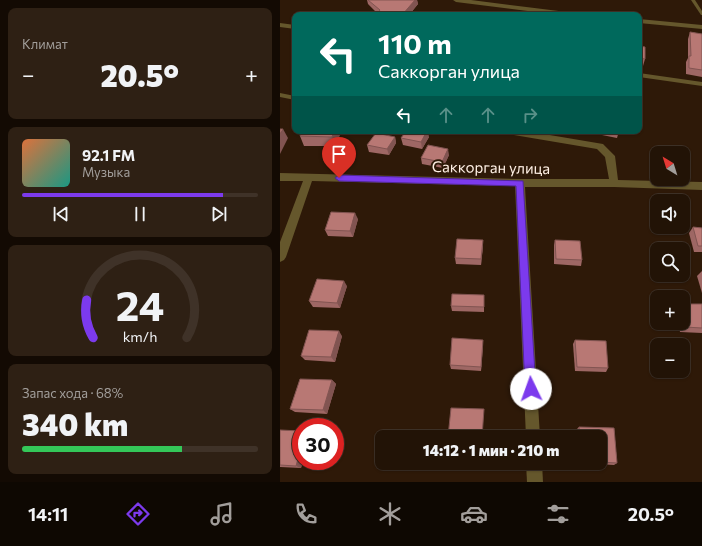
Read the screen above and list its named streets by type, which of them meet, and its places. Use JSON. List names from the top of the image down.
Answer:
{
  "streets": {
    "street": ["Саккорган улица"]
  },
  "north": "top left",
  "page": {
    "tile": [
      "Климат",
      ["Запас хода · 68%", "340 km"]
    ],
    "turn": ["110 m", "Саккорган улица"],
    "heat": ["−", "20.5°", "+"],
    "song": ["92.1 FM", "Музыка"],
    "map_buttons": ["+", "−"],
    "limit": "30",
    "trip": "14:12 · 1 мин · 210 m",
    "tabs": ["14:11", "20.5°"],
    "gauge": ["24", "km/h"]
  }
}
